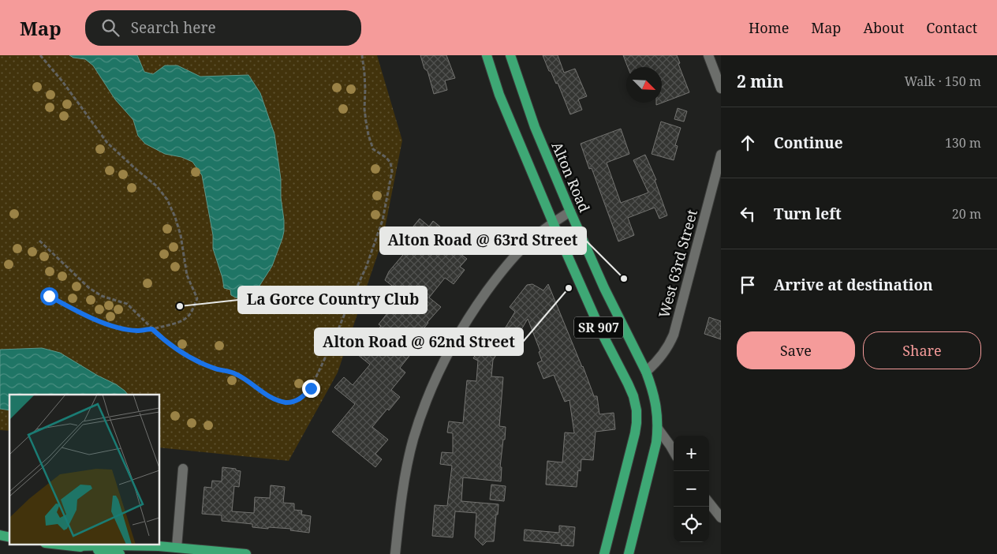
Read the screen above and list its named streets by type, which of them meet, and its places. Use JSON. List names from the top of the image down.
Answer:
{
  "streets": {
    "main road": ["Alton Road", "SR 907"],
    "street": ["West 63rd Street"]
  },
  "crossings": [
    ["Alton Road", "West 63rd Street"],
    ["Alton Road", "SR 907"]
  ],
  "places": ["Alton Road @ 63rd Street", "Alton Road @ 62nd Street", "La Gorce Country Club"],
  "north": "bottom right",
  "page": {
    "header": "Map",
    "search": "Search here",
    "nav": [
      "Home",
      "Map",
      "About",
      "Contact"
    ],
    "heading": ["2 min", "Walk · 150 m"],
    "list": [
      ["Continue", "130 m"],
      ["Turn left", "20 m"],
      "Arrive at destination"
    ],
    "buttons": ["Save", "Share"],
    "map_buttons": ["+", "−"]
  }
}
